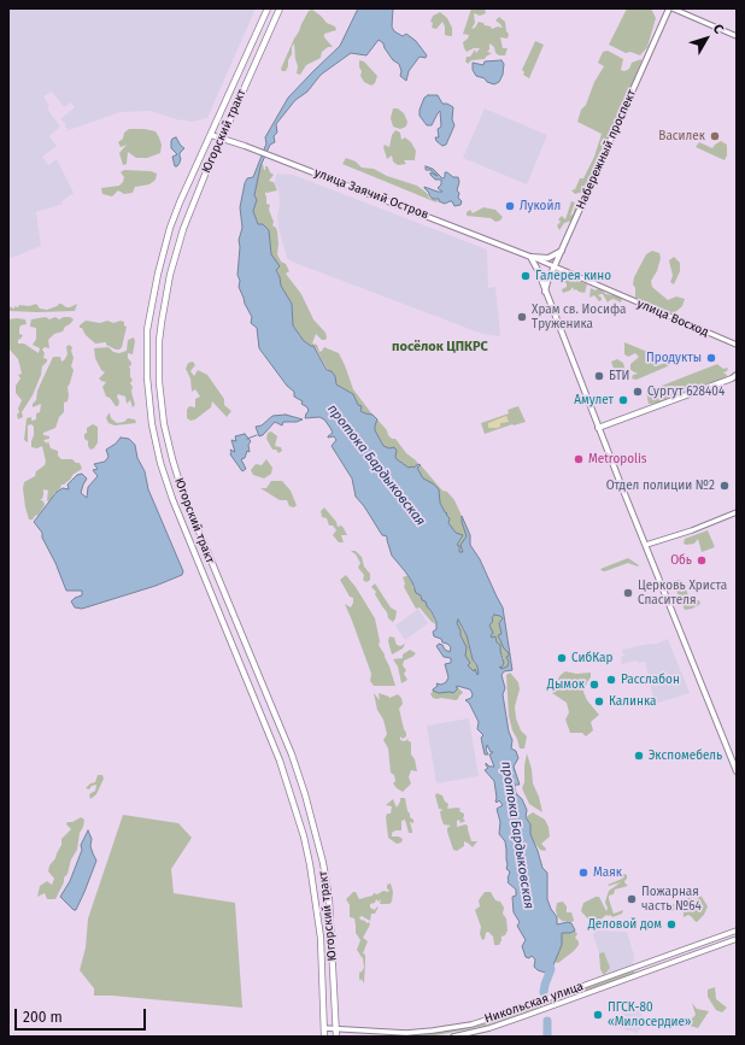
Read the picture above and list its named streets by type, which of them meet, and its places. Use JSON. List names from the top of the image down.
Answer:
{
  "streets": {
    "main road": ["Югорский тракт", "Набережный проспект", "улица Заячий Остров"],
    "street": ["улица Восход", "Никольская улица"]
  },
  "crossings": [
    ["Югорский тракт", "улица Заячий Остров"],
    ["Югорский тракт", "Никольская улица"],
    ["Набережный проспект", "улица Восход"],
    ["улица Заячий Остров", "улица Восход"]
  ],
  "districts": ["посёлок ЦПКРС"],
  "water": ["протока Бардыковская"],
  "places": [
    "Василек",
    "Лукойл",
    "Галерея кино",
    "Храм св. Иосифа Труженика",
    "Продукты",
    "БТИ",
    "Сургут 628404",
    "Амулет",
    "Metropolis",
    "Отдел полиции №2",
    "Обь",
    "Церковь Христа Спасителя",
    "СибКар",
    "Расслабон",
    "Дымок",
    "Калинка",
    "Экспомебель",
    "Маяк",
    "Пожарная часть №64",
    "Деловой дом",
    "ПГСК-80 «Милосердие»"
  ],
  "scale_bar": "200 m",
  "north": "top right"
}
